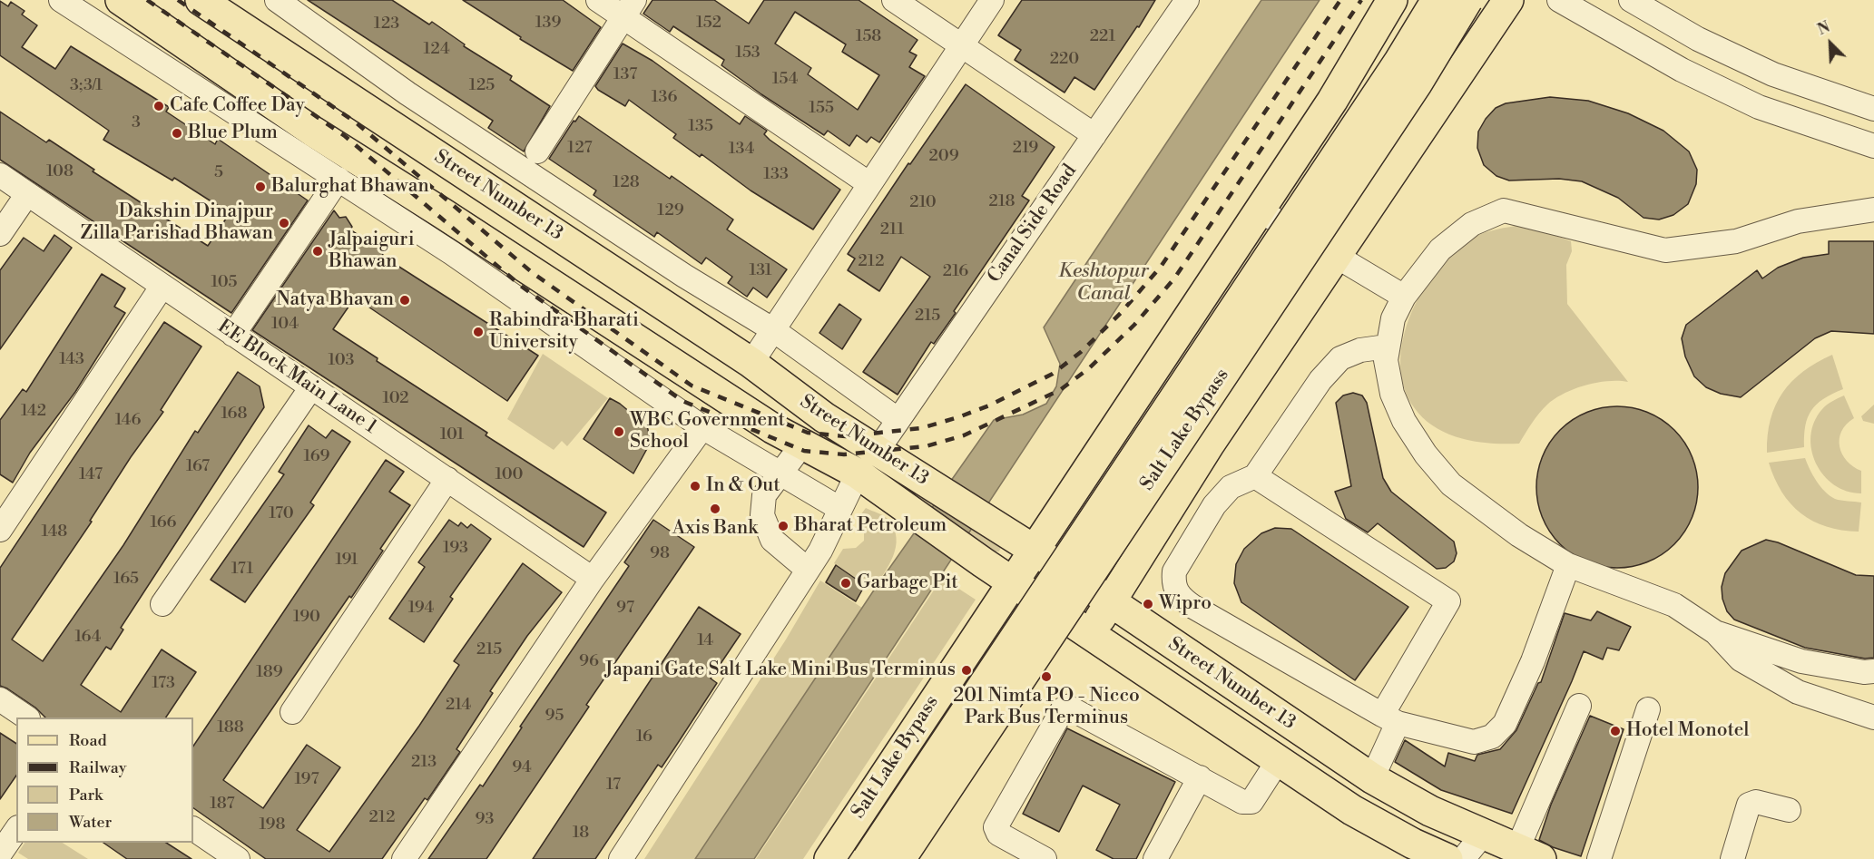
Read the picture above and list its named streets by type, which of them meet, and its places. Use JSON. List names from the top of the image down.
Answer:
{
  "streets": {
    "main road": ["Street Number 13", "Salt Lake Bypass"],
    "street": ["Canal Side Road", "EE Block Main Lane 1"]
  },
  "crossings": [
    ["Street Number 13", "Canal Side Road"],
    ["Street Number 13", "Salt Lake Bypass"]
  ],
  "water": ["Keshtopur Canal"],
  "places": [
    "Cafe Coffee Day",
    "Blue Plum",
    "Balurghat Bhawan",
    "Dakshin Dinajpur Zilla Parishad Bhawan",
    "Jalpaiguri Bhawan",
    "Natya Bhavan",
    "Rabindra Bharati University",
    "WBC Government School",
    "In & Out",
    "Axis Bank",
    "Bharat Petroleum",
    "Garbage Pit",
    "Wipro",
    "Japani Gate Salt Lake Mini Bus Terminus",
    "201 Nimta PO - Nicco Park Bus Terminus",
    "Hotel Monotel"
  ],
  "house_numbers": [
    "139",
    "152",
    "123",
    "158",
    "221",
    "124",
    "153",
    "220",
    "137",
    "154",
    "3;3/1",
    "125",
    "136",
    "155",
    "3",
    "135",
    "127",
    "219",
    "134",
    "209",
    "108",
    "5",
    "133",
    "128",
    "218",
    "210",
    "129",
    "211",
    "212",
    "131",
    "216",
    "105",
    "215",
    "104",
    "143",
    "103",
    "102",
    "142",
    "168",
    "146",
    "101",
    "169",
    "167",
    "147",
    "100",
    "170",
    "166",
    "148",
    "193",
    "98",
    "191",
    "171",
    "165",
    "194",
    "97",
    "190",
    "164",
    "14",
    "215",
    "96",
    "189",
    "173",
    "214",
    "95",
    "188",
    "16",
    "213",
    "94",
    "197",
    "17",
    "187",
    "212",
    "93",
    "198",
    "18"
  ],
  "legend": [
    "Road",
    "Railway",
    "Park",
    "Water"
  ],
  "north": "top left"
}
